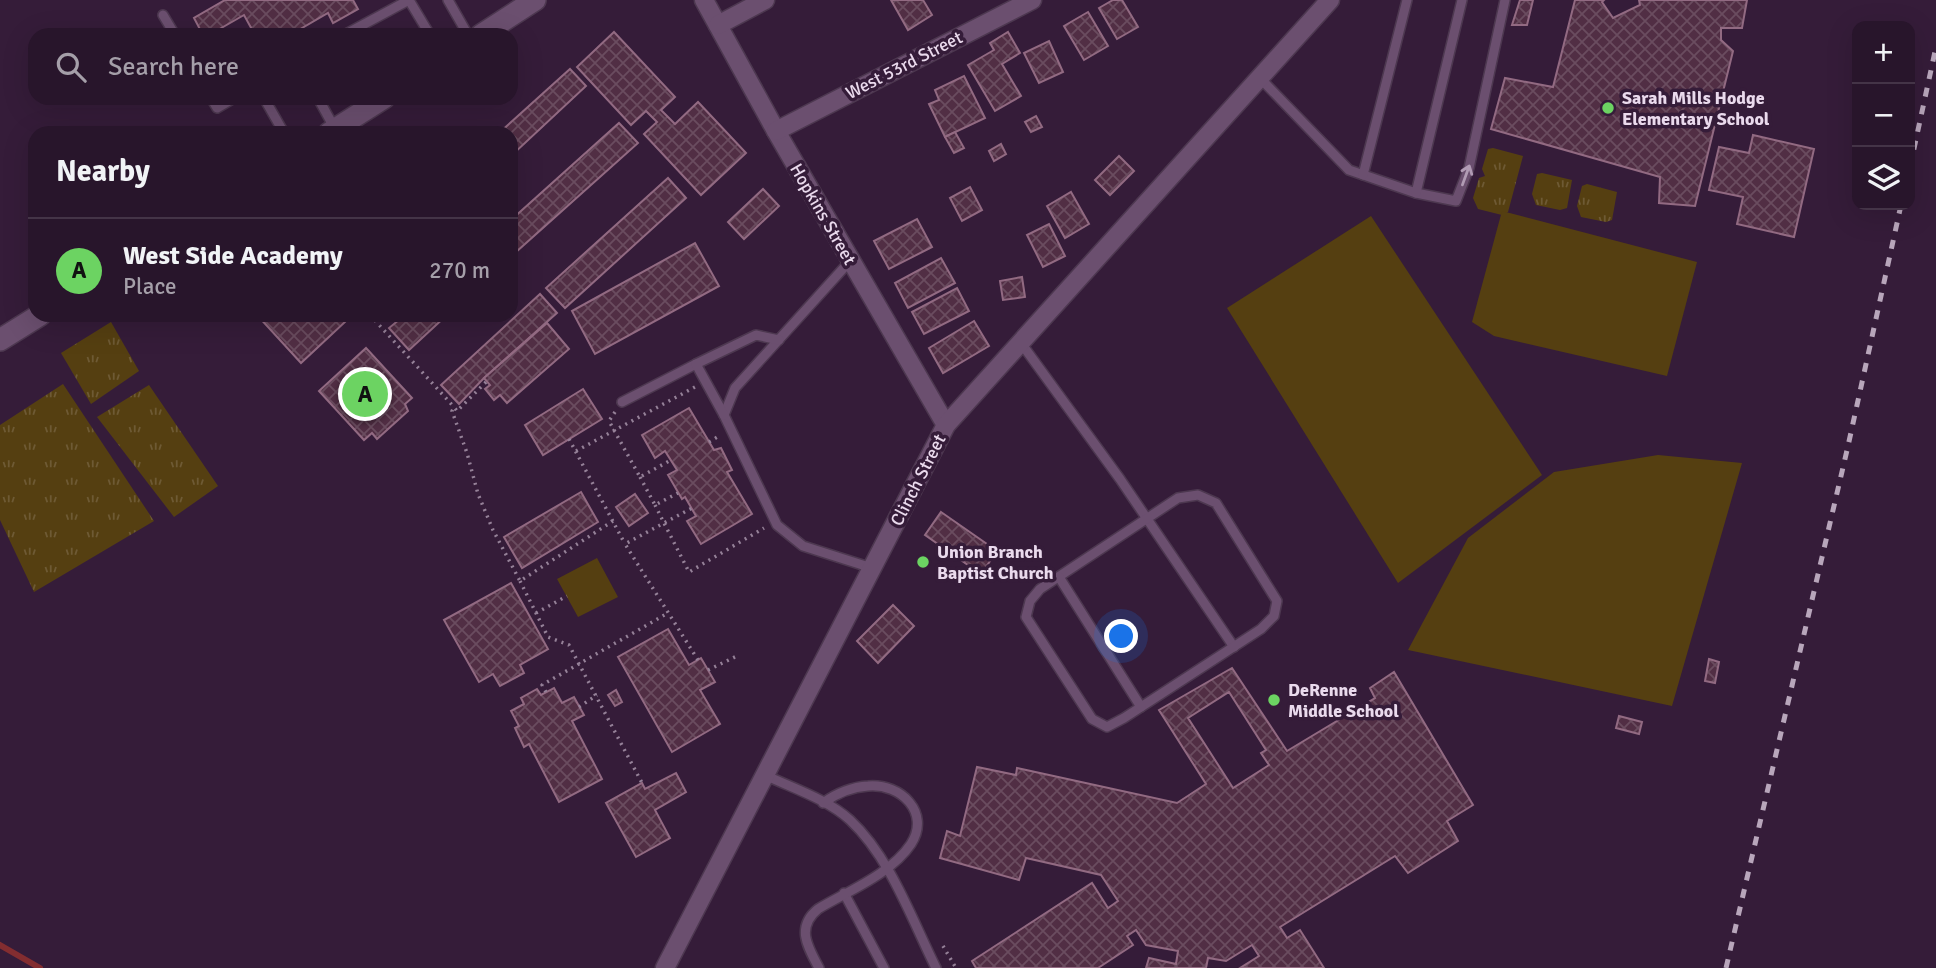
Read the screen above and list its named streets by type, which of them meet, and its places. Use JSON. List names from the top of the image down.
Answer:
{
  "streets": {
    "street": ["West 53rd Street", "Hopkins Street", "Clinch Street"]
  },
  "crossings": [
    ["West 53rd Street", "Hopkins Street"],
    ["Hopkins Street", "Clinch Street"]
  ],
  "places": ["Sarah Mills Hodge Elementary School", "Union Branch Baptist Church", "DeRenne Middle School"],
  "page": {
    "map_buttons": ["+", "−"],
    "search": "Search here",
    "heading": "Nearby",
    "list": [
      {
        "mark": "A",
        "name": "West Side Academy",
        "note": "Place",
        "value": "270 m"
      }
    ],
    "pins": "A"
  }
}
